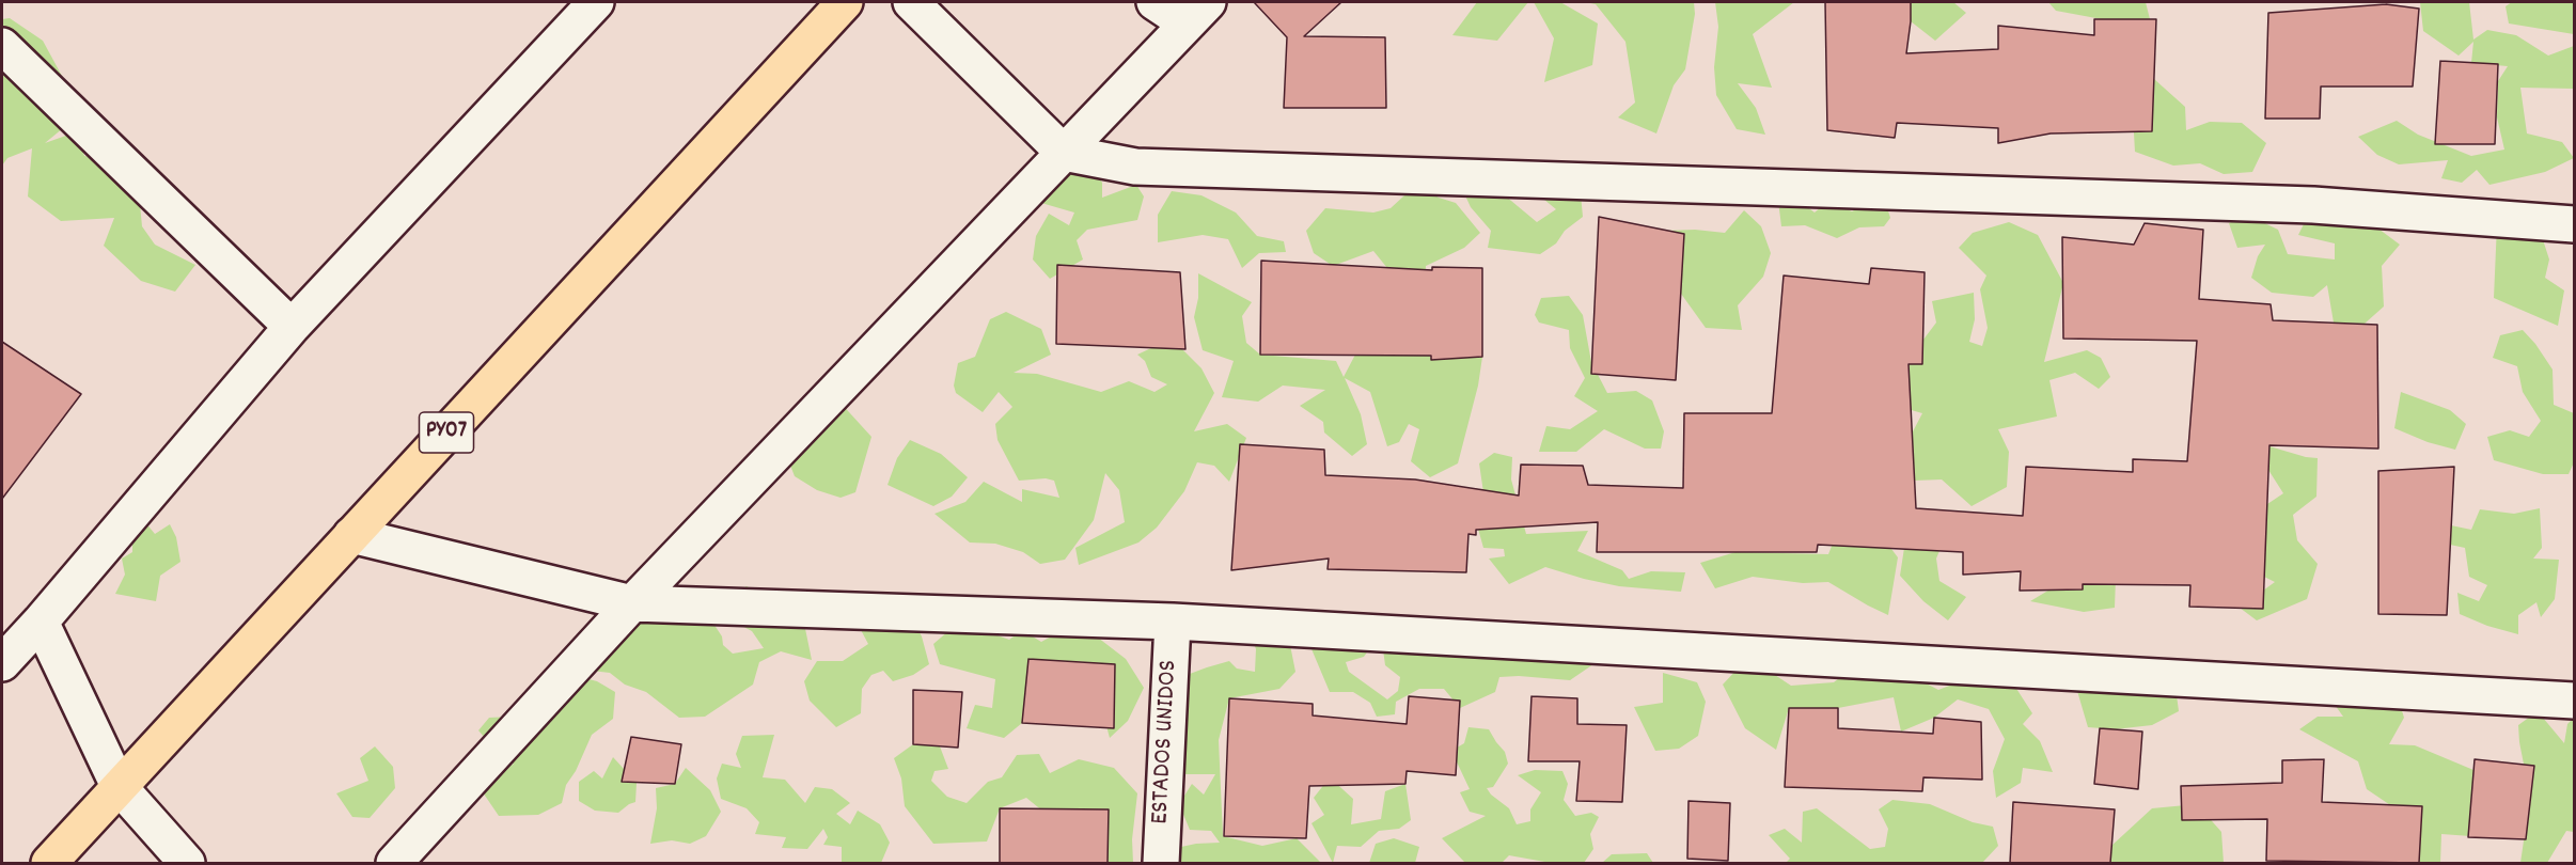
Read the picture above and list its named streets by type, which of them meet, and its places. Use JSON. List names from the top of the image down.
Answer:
{
  "streets": {
    "highway": ["PY07"],
    "street": ["ESTADOS UNIDOS"]
  }
}
